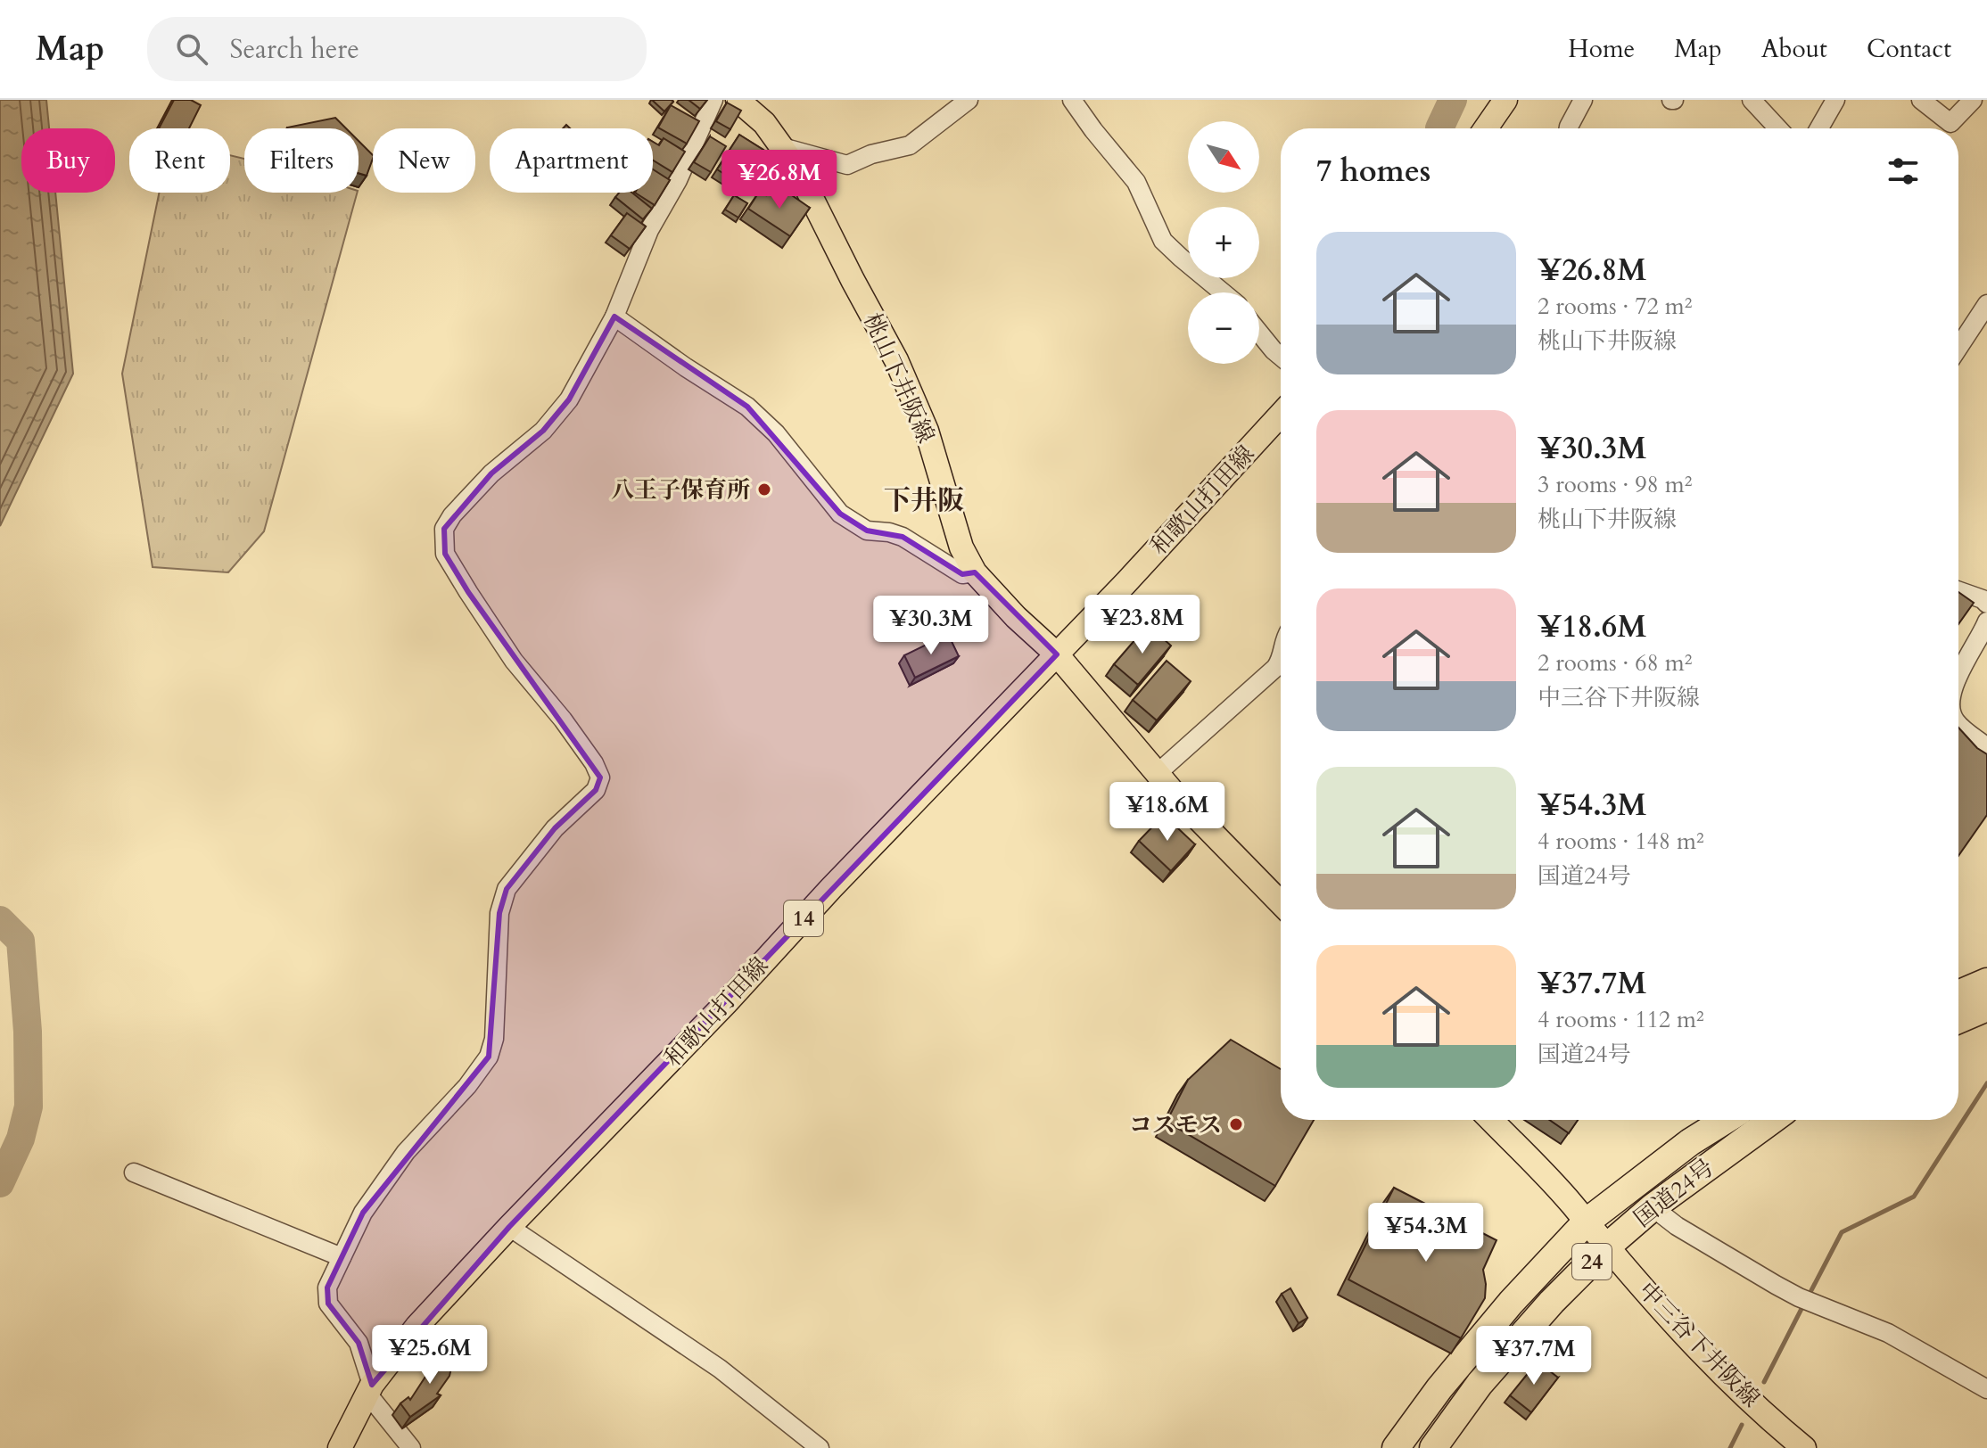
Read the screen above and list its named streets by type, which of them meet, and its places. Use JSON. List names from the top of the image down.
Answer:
{
  "streets": {
    "highway": ["国道24号", "24"],
    "main road": [
      "桃山下井阪線",
      "和歌山打田線",
      "14",
      "中三谷下井阪線"
    ]
  },
  "crossings": [
    ["桃山下井阪線", "和歌山打田線"],
    ["国道24号", "中三谷下井阪線"]
  ],
  "districts": ["下井阪"],
  "places": ["八王子保育所", "コスモス"],
  "north": "bottom right",
  "page": {
    "header": "Map",
    "search": "Search here",
    "nav": [
      "Home",
      "Map",
      "About",
      "Contact"
    ],
    "map_buttons": ["+", "−"],
    "chip": [
      "Buy",
      "Rent",
      "Filters",
      "New",
      "Apartment"
    ],
    "heading": "7 homes",
    "price": [
      "¥26.8M",
      "¥23.8M",
      "¥30.3M",
      "¥18.6M",
      "¥54.3M",
      "¥25.6M",
      "¥37.7M"
    ],
    "list": [
      {
        "name": "¥26.8M",
        "note": "2 rooms · 72 m² · 桃山下井阪線"
      },
      {
        "name": "¥30.3M",
        "note": "3 rooms · 98 m² · 桃山下井阪線"
      },
      {
        "name": "¥18.6M",
        "note": "2 rooms · 68 m² · 中三谷下井阪線"
      },
      {
        "name": "¥54.3M",
        "note": "4 rooms · 148 m² · 国道24号"
      },
      {
        "name": "¥37.7M",
        "note": "4 rooms · 112 m² · 国道24号"
      }
    ]
  }
}
